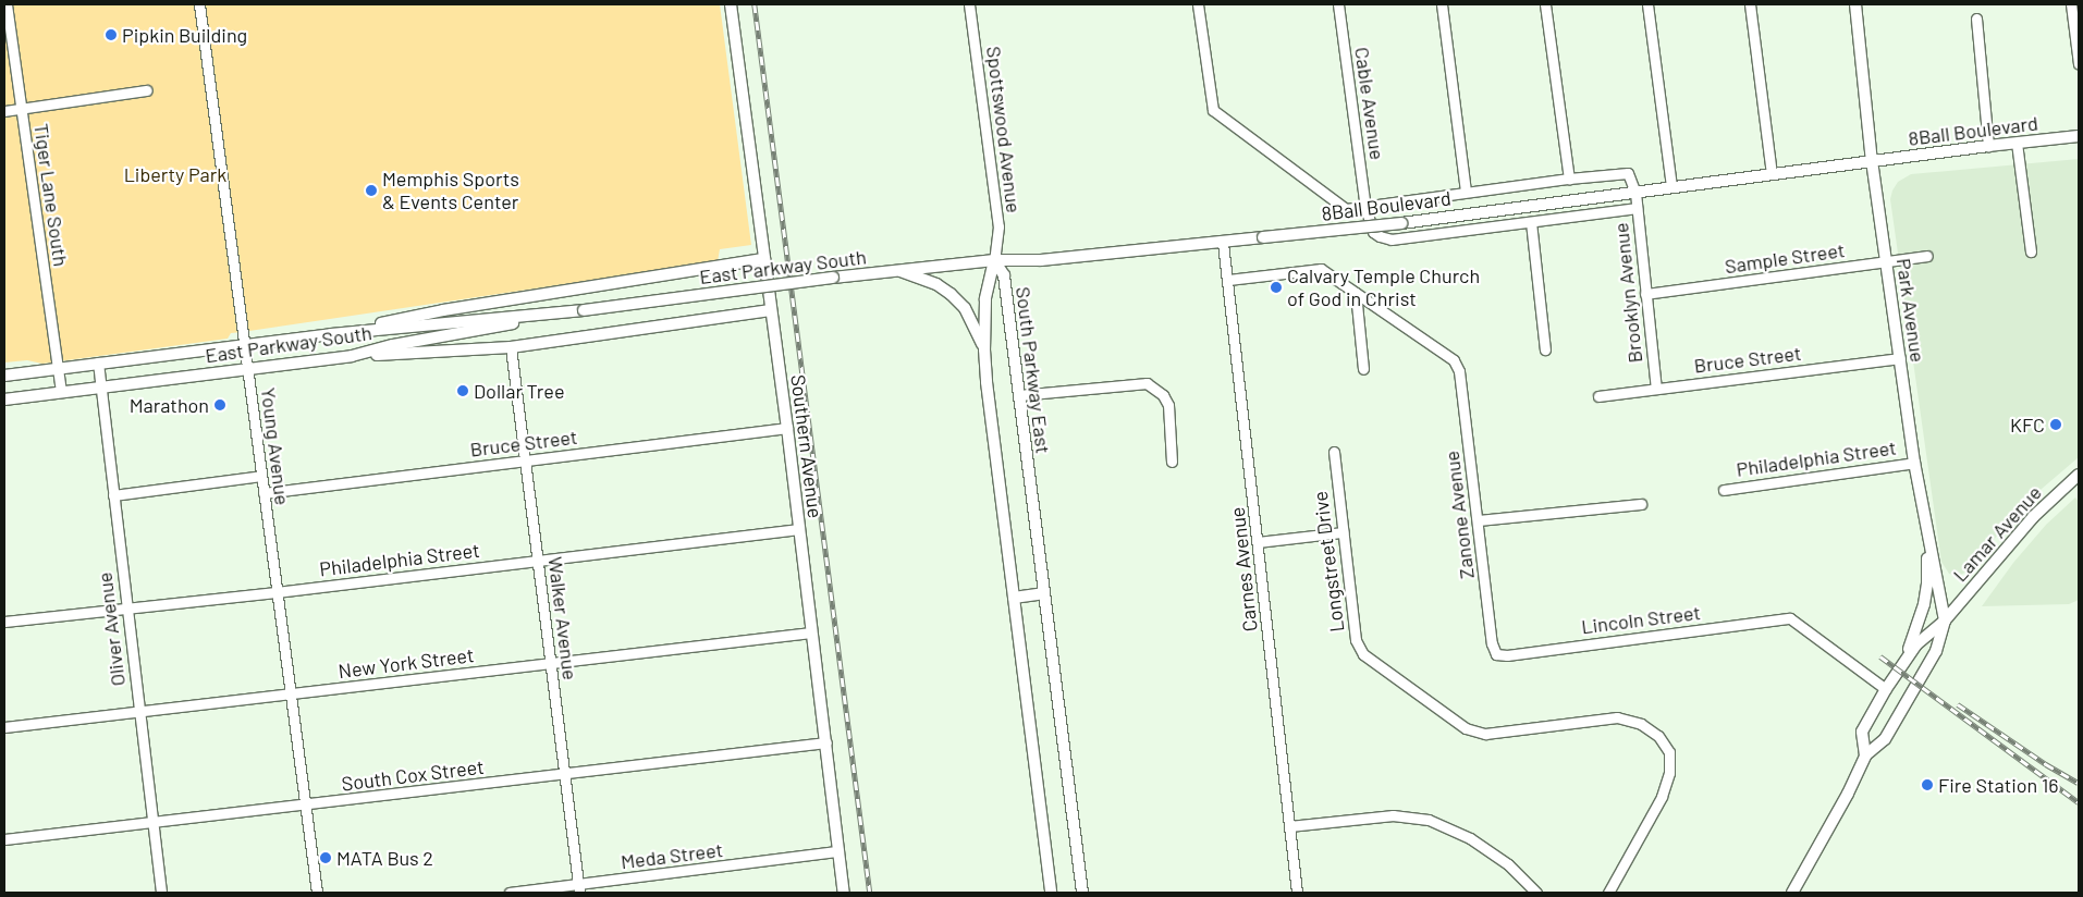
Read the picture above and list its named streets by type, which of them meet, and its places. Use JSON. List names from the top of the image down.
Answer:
{
  "streets": {
    "main road": [
      "8Ball Boulevard",
      "East Parkway South",
      "Park Avenue",
      "South Parkway East",
      "Southern Avenue",
      "Lamar Avenue"
    ],
    "street": [
      "Cable Avenue",
      "Spottswood Avenue",
      "Tiger Lane South",
      "Sample Street",
      "Brooklyn Avenue",
      "Bruce Street",
      "Young Avenue",
      "Philadelphia Street",
      "Zanone Avenue",
      "Longstreet Drive",
      "Carnes Avenue",
      "Walker Avenue",
      "Lincoln Street",
      "Oliver Avenue",
      "New York Street",
      "South Cox Street",
      "Meda Street"
    ]
  },
  "crossings": [
    ["Cable Avenue", "Brooklyn Avenue"],
    ["Spottswood Avenue", "8Ball Boulevard"],
    ["Spottswood Avenue", "East Parkway South"],
    ["Spottswood Avenue", "South Parkway East"],
    ["8Ball Boulevard", "East Parkway South"],
    ["8Ball Boulevard", "Brooklyn Avenue"],
    ["8Ball Boulevard", "Park Avenue"],
    ["8Ball Boulevard", "South Parkway East"],
    ["8Ball Boulevard", "Carnes Avenue"],
    ["Tiger Lane South", "East Parkway South"],
    ["Sample Street", "Brooklyn Avenue"],
    ["Sample Street", "Park Avenue"],
    ["East Parkway South", "South Parkway East"],
    ["East Parkway South", "Young Avenue"],
    ["East Parkway South", "Oliver Avenue"],
    ["Brooklyn Avenue", "Bruce Street"],
    ["Park Avenue", "Bruce Street"],
    ["Park Avenue", "Philadelphia Street"],
    ["Park Avenue", "Lamar Avenue"],
    ["Bruce Street", "Young Avenue"],
    ["Bruce Street", "Southern Avenue"],
    ["Bruce Street", "Walker Avenue"],
    ["Young Avenue", "Philadelphia Street"],
    ["Young Avenue", "New York Street"],
    ["Young Avenue", "South Cox Street"],
    ["Southern Avenue", "Philadelphia Street"],
    ["Southern Avenue", "New York Street"],
    ["Southern Avenue", "South Cox Street"],
    ["Southern Avenue", "Meda Street"],
    ["Philadelphia Street", "Walker Avenue"],
    ["Philadelphia Street", "Oliver Avenue"],
    ["Zanone Avenue", "Lincoln Street"],
    ["Lamar Avenue", "Lincoln Street"],
    ["Walker Avenue", "New York Street"],
    ["Walker Avenue", "South Cox Street"],
    ["Walker Avenue", "Meda Street"],
    ["Oliver Avenue", "New York Street"],
    ["Oliver Avenue", "South Cox Street"]
  ],
  "parks": ["Liberty Park"],
  "places": [
    "Pipkin Building",
    "Memphis Sports & Events Center",
    "Calvary Temple Church of God in Christ",
    "Dollar Tree",
    "Marathon",
    "KFC",
    "Fire Station 16",
    "MATA Bus 2"
  ]
}
